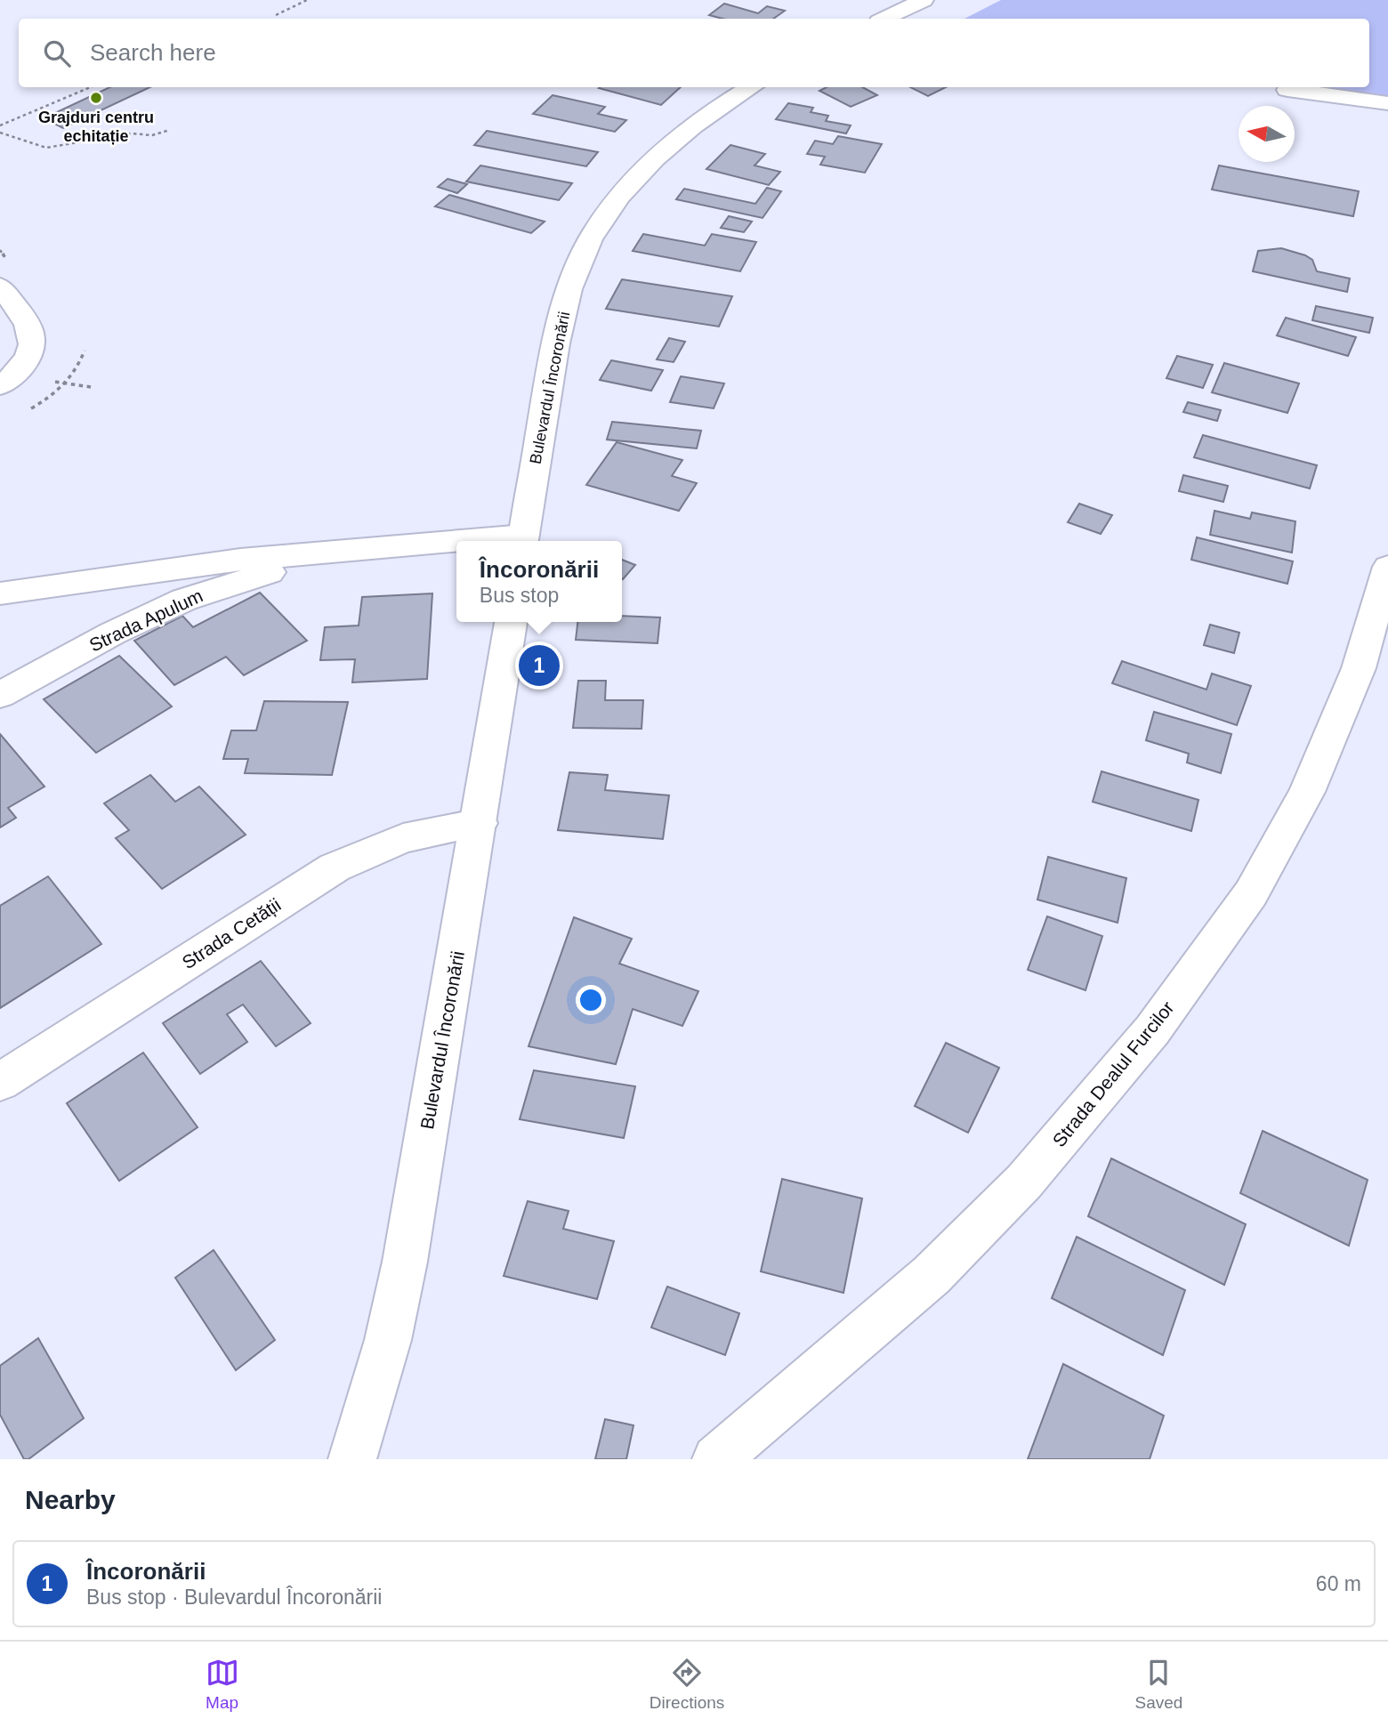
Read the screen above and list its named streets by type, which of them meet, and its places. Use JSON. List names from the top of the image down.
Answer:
{
  "streets": {
    "street": [
      "Bulevardul Încoronării",
      "Strada Apulum",
      "Strada Cetății",
      "Strada Dealul Furcilor"
    ]
  },
  "crossings": [
    ["Bulevardul Încoronării", "Strada Cetății"]
  ],
  "places": ["Grajduri centru echitație"],
  "north": "left",
  "page": {
    "search": "Search here",
    "popup": ["Încoronării", "Bus stop"],
    "pins": "1",
    "heading": "Nearby",
    "list": [
      {
        "mark": "1",
        "name": "Încoronării",
        "note": "Bus stop · Bulevardul Încoronării",
        "value": "60 m"
      }
    ],
    "nav": ["Map", "Directions", "Saved"]
  }
}
